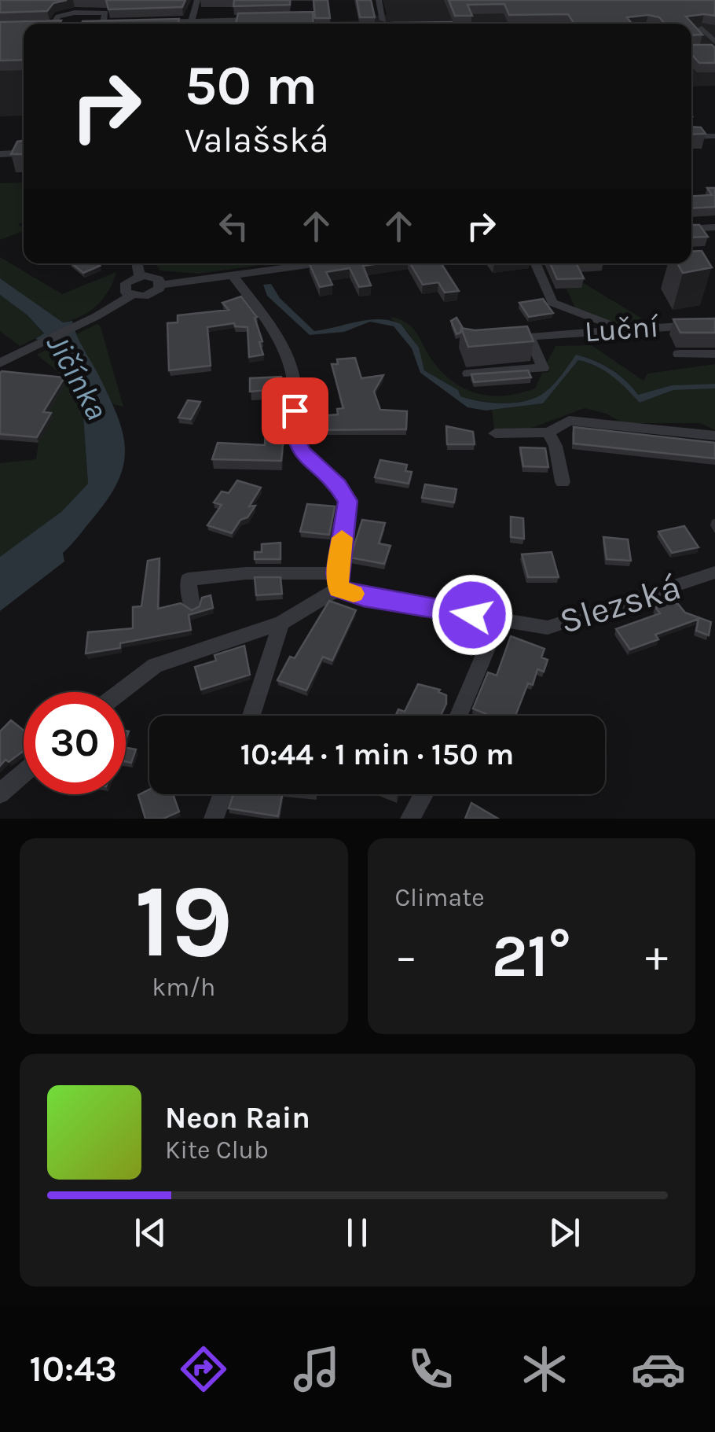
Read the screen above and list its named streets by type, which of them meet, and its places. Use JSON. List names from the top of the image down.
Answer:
{
  "streets": {
    "street": ["Luční", "Slezská"]
  },
  "water": ["Jičínka"],
  "page": {
    "turn": ["50 m", "Valašská"],
    "limit": "30",
    "trip": "10:44 · 1 min · 150 m",
    "tile": [
      ["19", "km/h"],
      "Climate"
    ],
    "heat": ["−", "21°", "+"],
    "song": ["Neon Rain", "Kite Club"],
    "tabs": "10:43"
  }
}
